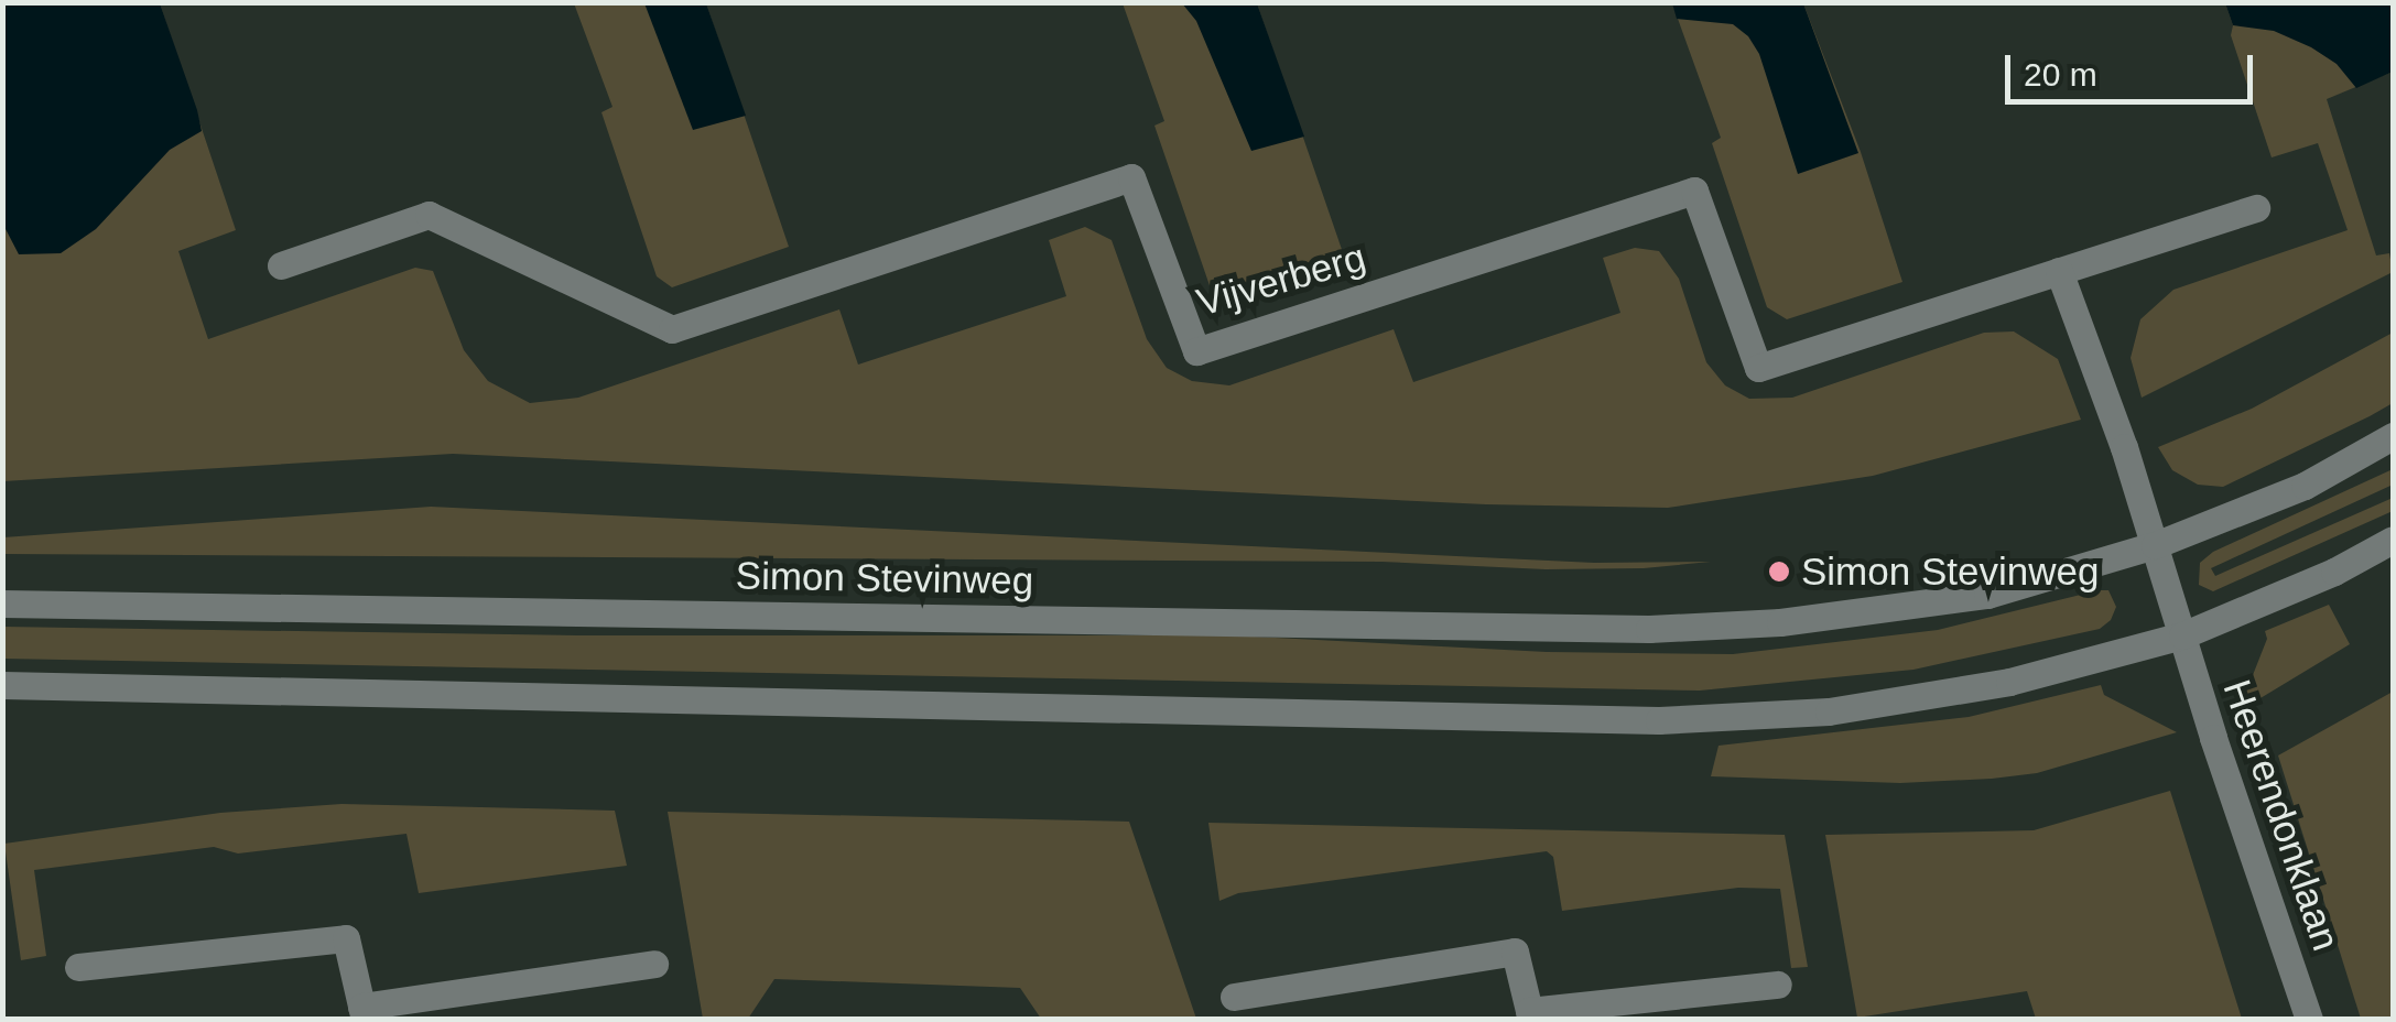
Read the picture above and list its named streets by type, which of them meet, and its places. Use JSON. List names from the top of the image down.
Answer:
{
  "streets": {
    "street": ["Vijverberg", "Simon Stevinweg", "Heerendonklaan"]
  },
  "crossings": [
    ["Simon Stevinweg", "Heerendonklaan"]
  ],
  "places": ["Simon Stevinweg"],
  "scale_bar": "20 m"
}
